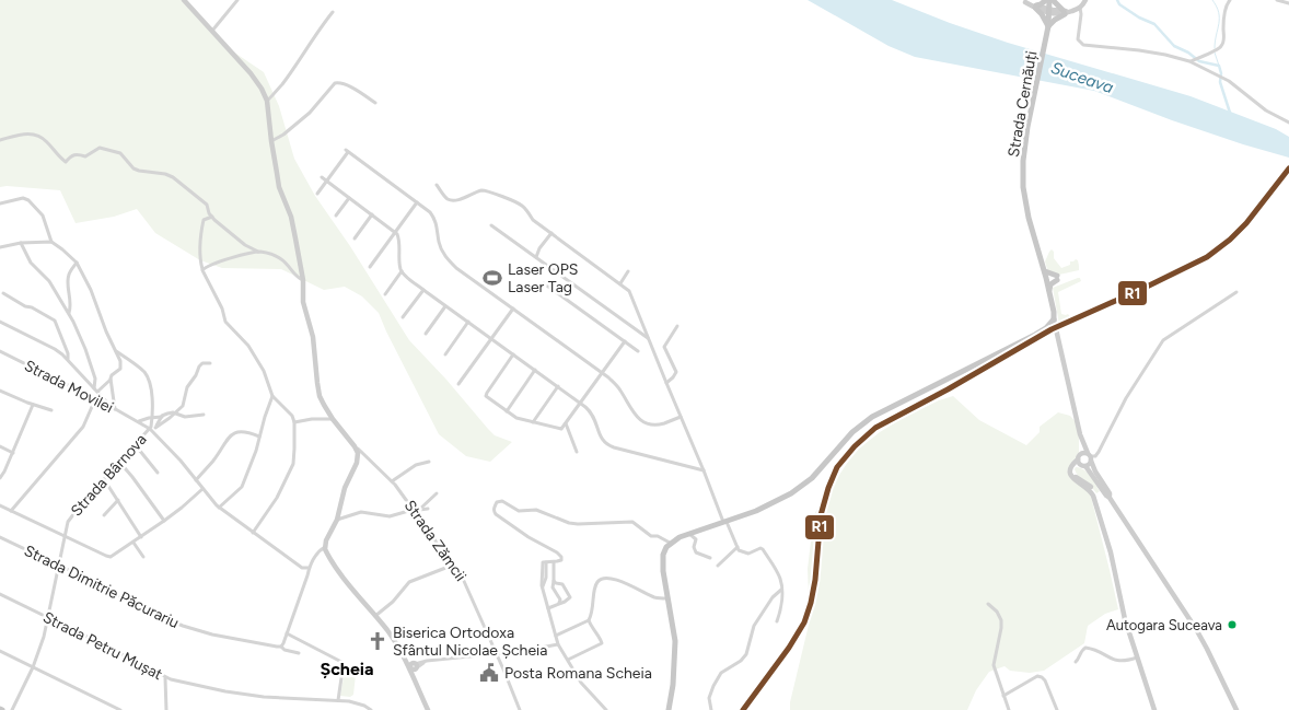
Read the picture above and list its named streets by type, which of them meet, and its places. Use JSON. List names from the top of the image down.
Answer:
{
  "streets": {
    "main road": ["Strada Cernăuți", "Strada Zămcii"],
    "street": [
      "Strada Movilei",
      "Strada Bârnova",
      "Strada Dimitrie Păcurariu",
      "Strada Petru Mușat"
    ]
  },
  "crossings": [
    ["Strada Movilei", "Strada Bârnova"],
    ["Strada Bârnova", "Strada Dimitrie Păcurariu"],
    ["Strada Bârnova", "Strada Petru Mușat"]
  ],
  "districts": ["Șcheia"],
  "water": ["Suceava"],
  "places": {
    "sports": ["Laser OPS Laser Tag"],
    "other": ["Autogara Suceava"],
    "church": ["Biserica Ortodoxa Sfântul Nicolae Șcheia"],
    "public building": ["Posta Romana Scheia"]
  },
  "lines": ["transit line R1"]
}
